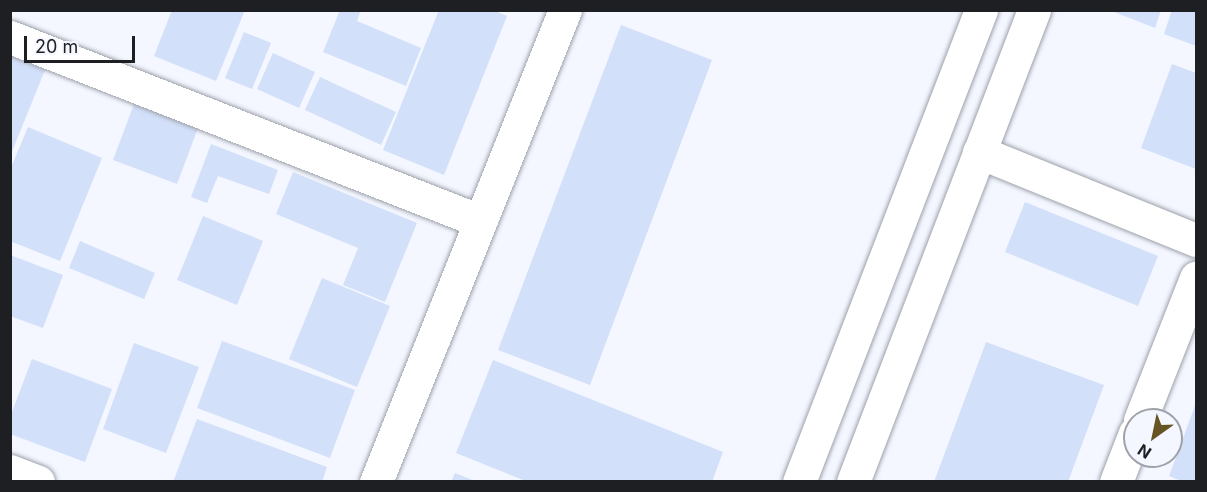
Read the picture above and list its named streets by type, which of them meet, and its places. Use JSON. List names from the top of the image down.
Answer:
{
  "scale_bar": "20 m",
  "north": "bottom left"
}
